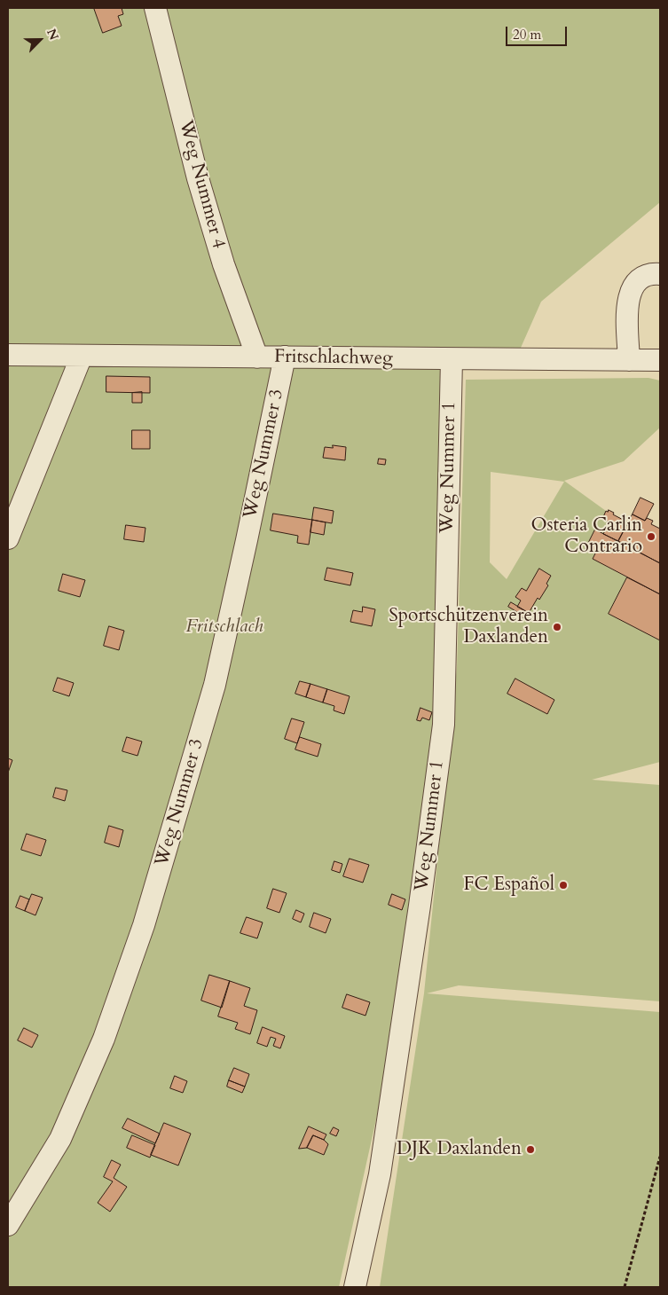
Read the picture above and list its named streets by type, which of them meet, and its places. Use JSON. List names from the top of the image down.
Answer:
{
  "streets": {
    "street": [
      "Weg Nummer 4",
      "Fritschlachweg",
      "Weg Nummer 3",
      "Weg Nummer 1"
    ]
  },
  "crossings": [
    ["Weg Nummer 4", "Fritschlachweg"],
    ["Fritschlachweg", "Weg Nummer 3"],
    ["Fritschlachweg", "Weg Nummer 1"]
  ],
  "parks": ["Fritschlach"],
  "places": [
    "Osteria Carlin Contrario",
    "Sportschützenverein Daxlanden",
    "FC Español",
    "DJK Daxlanden"
  ],
  "scale_bar": "20 m",
  "north": "top right"
}
